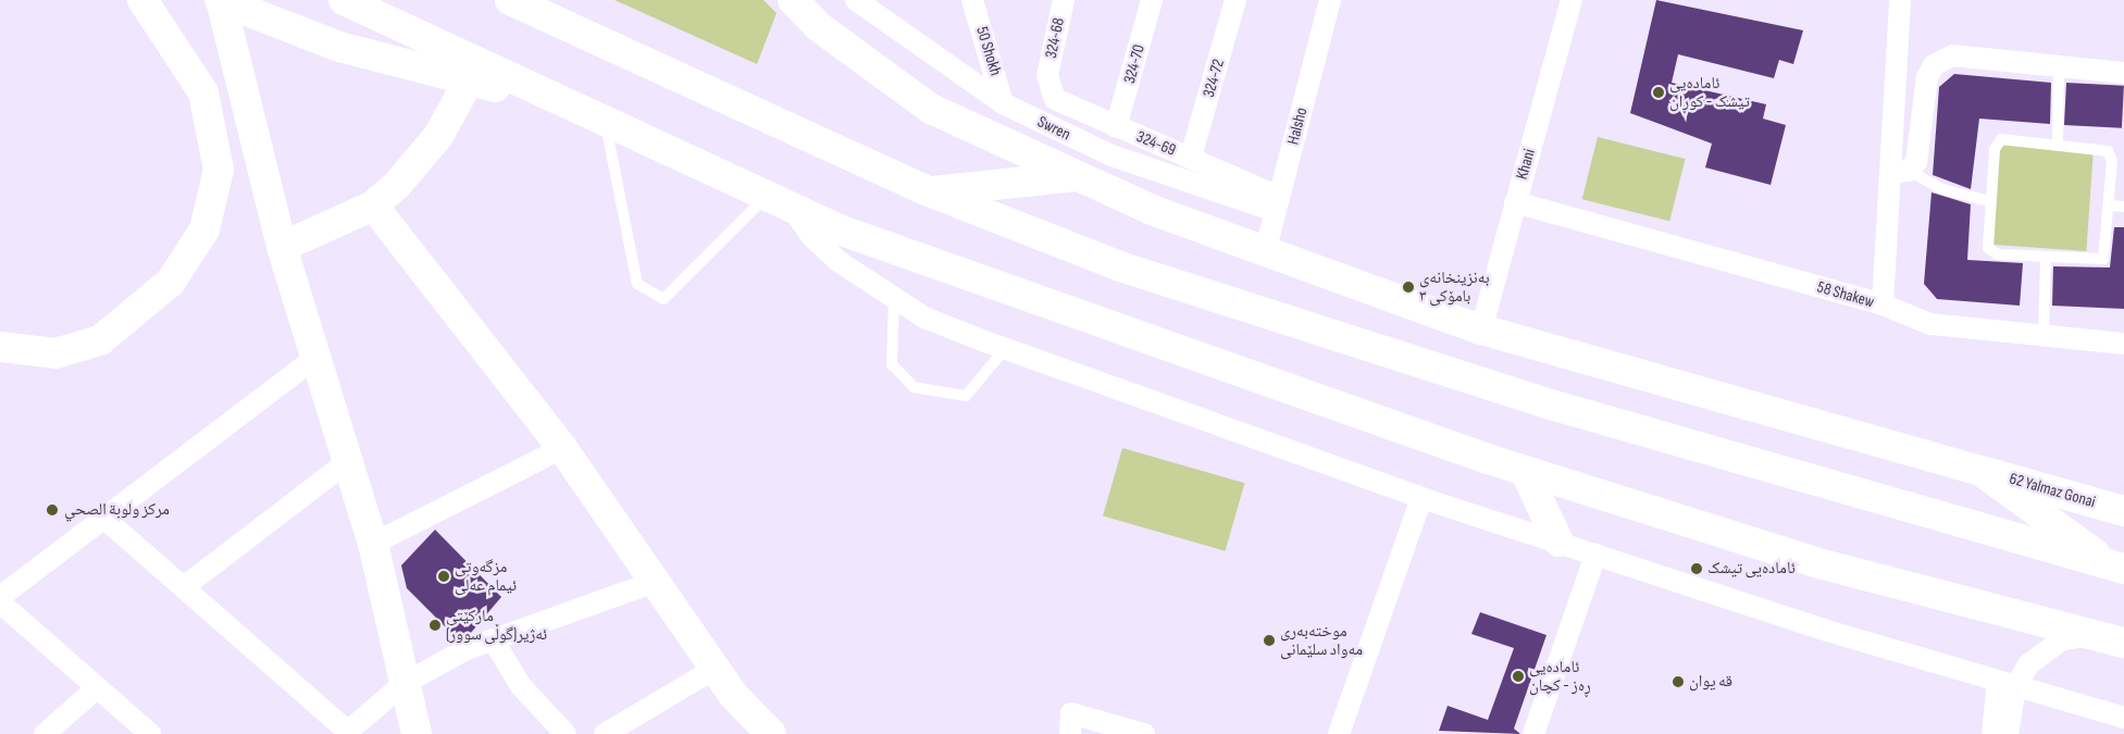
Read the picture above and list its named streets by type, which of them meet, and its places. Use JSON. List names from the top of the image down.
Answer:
{
  "streets": {
    "main road": ["62 Yalmaz Gonai"],
    "street": [
      "324-68",
      "50 Shokh",
      "324-70",
      "324-72",
      "Halsho",
      "Swren",
      "324-69",
      "Khani",
      "58 Shakew"
    ]
  },
  "crossings": [
    ["324-68", "324-69"],
    ["50 Shokh", "Swren"],
    ["324-70", "324-69"],
    ["324-72", "324-69"],
    ["Halsho", "Swren"],
    ["Halsho", "324-69"],
    ["Halsho", "62 Yalmaz Gonai"],
    ["Swren", "324-69"],
    ["Khani", "58 Shakew"],
    ["Khani", "62 Yalmaz Gonai"]
  ],
  "places": [
    "ئامادەیی تیشک - کوڕان",
    "بەنزینخانەی بامۆکی ٣",
    "مركز ولوبة الصحي",
    "ئامادەیی تیشک",
    "مزگەوتی ئیمام عەلی",
    "مارکێتی ئەژیر(گوڵی سوور)",
    "موختەبەری مەواد سلێمانی",
    "ئامادەیی ڕەز - کچان",
    "قه یوان"
  ]
}
